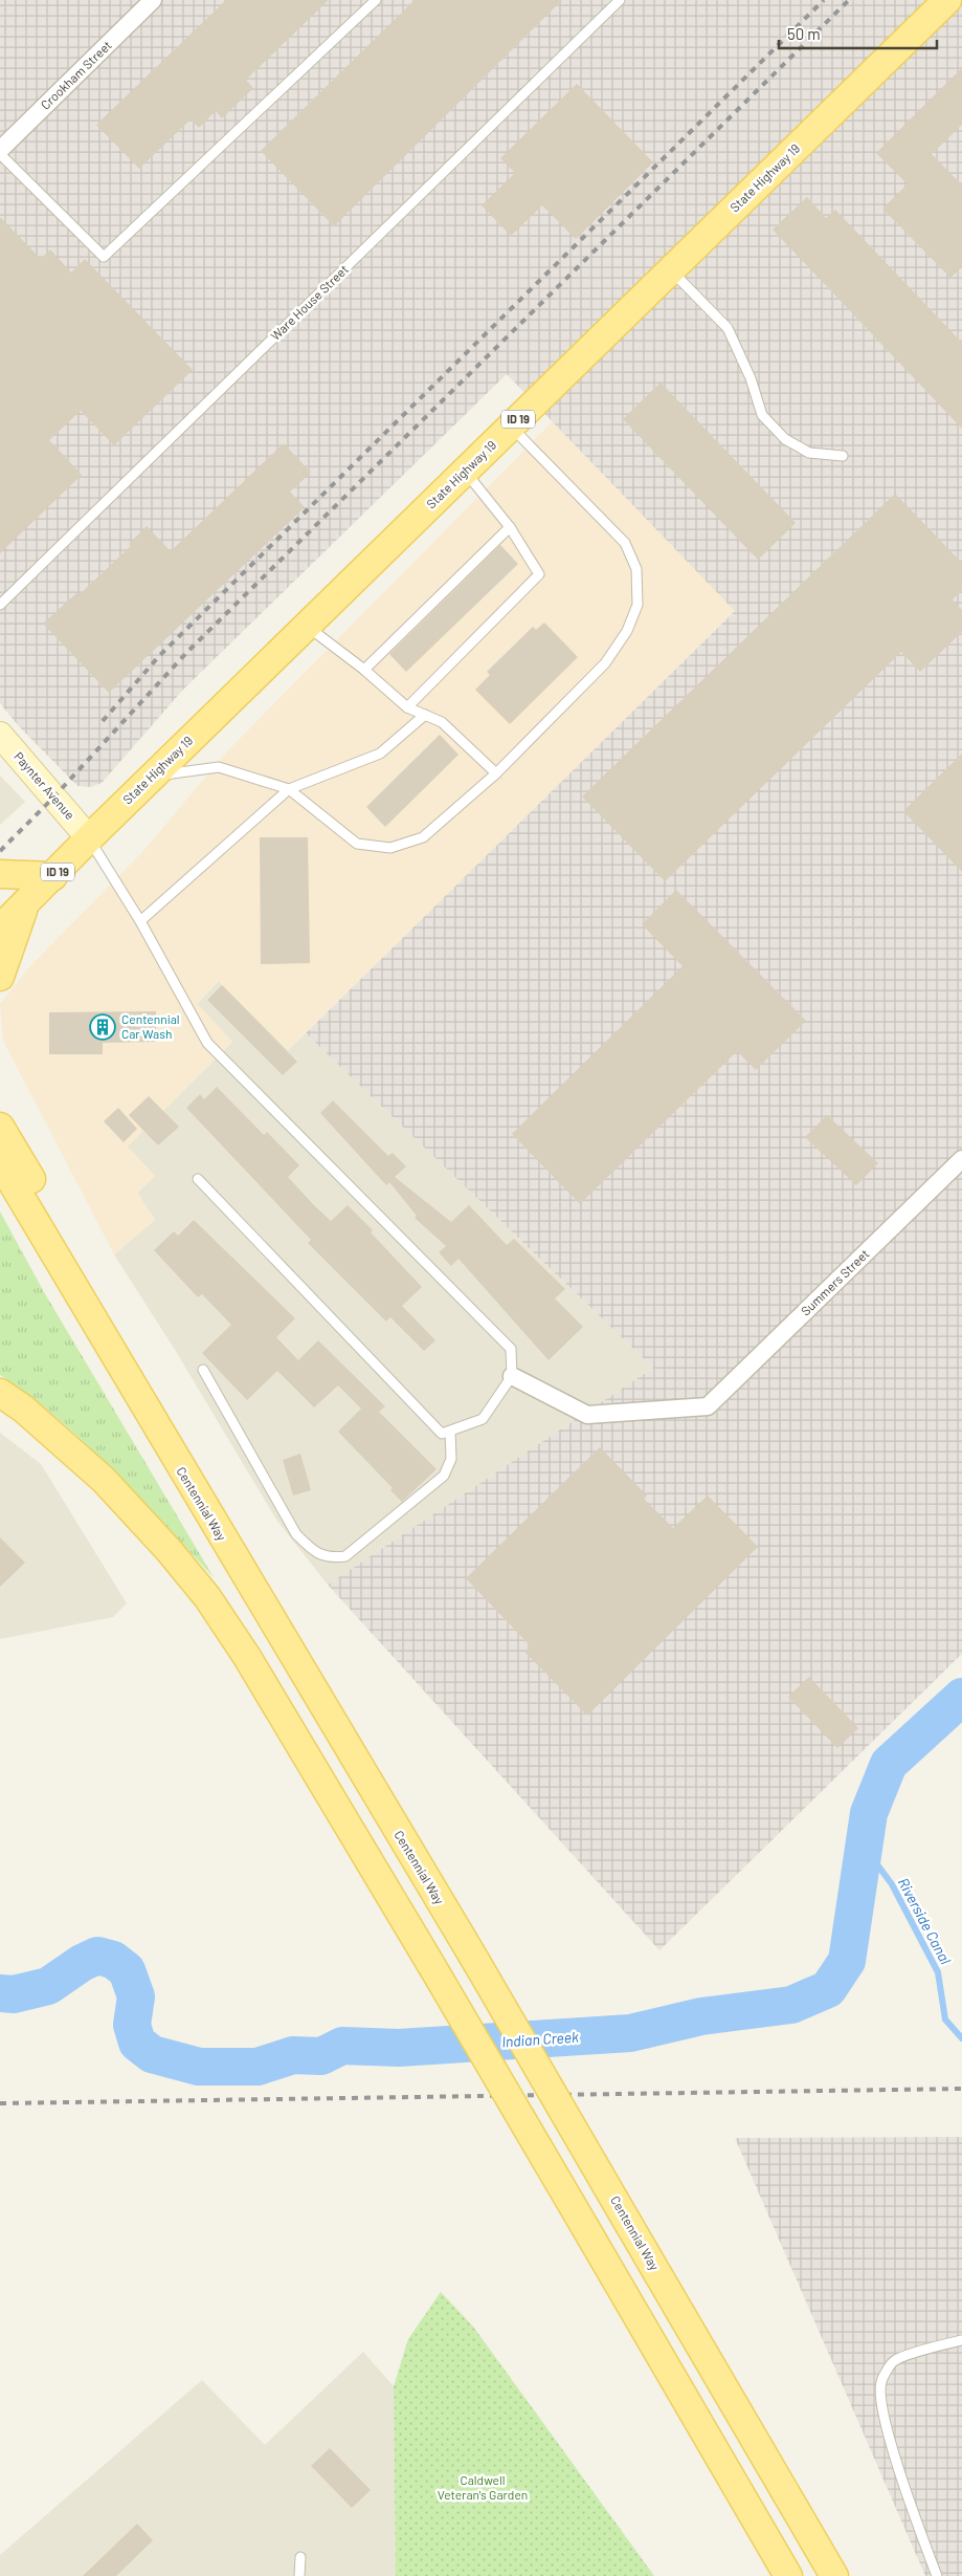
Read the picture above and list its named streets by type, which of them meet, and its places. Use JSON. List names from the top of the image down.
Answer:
{
  "streets": {
    "main road": ["State Highway 19", "ID 19", "Centennial Way"],
    "street": ["Crookham Street", "Paynter Avenue", "Summers Street"],
    "lane": ["Ware House Street"]
  },
  "crossings": [
    ["State Highway 19", "Paynter Avenue"]
  ],
  "water": ["Riverside Canal", "Indian Creek"],
  "parks": ["Caldwell Veteran's Garden"],
  "places": {
    "building": ["Centennial Car Wash"]
  },
  "scale_bar": "50 m"
}
